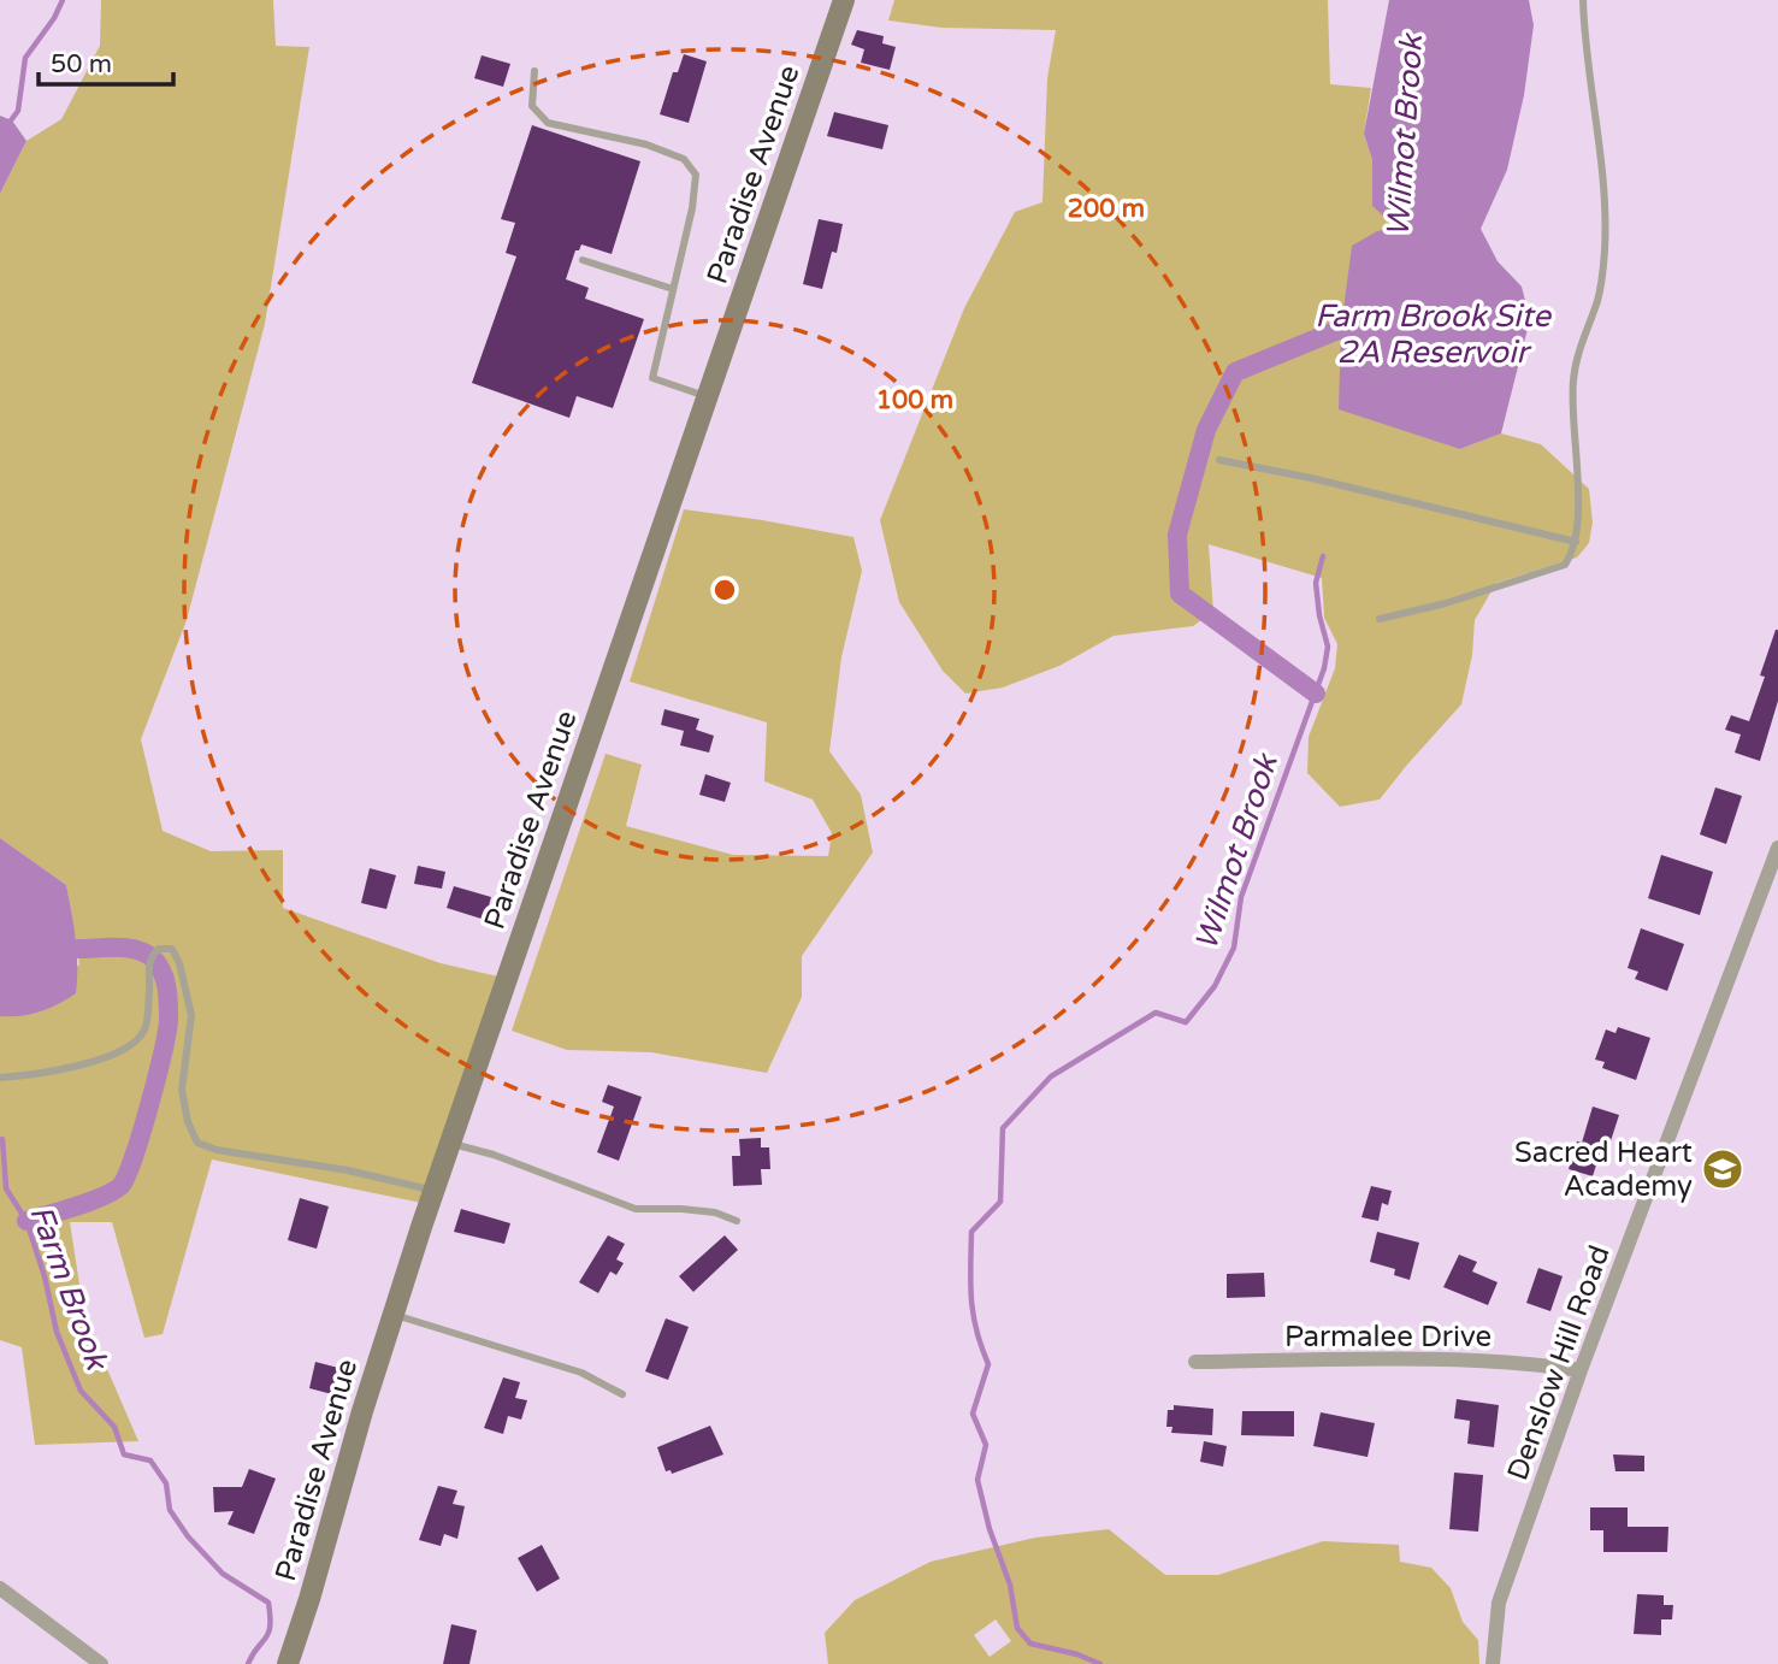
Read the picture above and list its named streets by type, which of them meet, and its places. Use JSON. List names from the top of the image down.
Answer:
{
  "streets": {
    "street": ["Paradise Avenue", "Parmalee Drive", "Denslow Hill Road"]
  },
  "crossings": [
    ["Parmalee Drive", "Denslow Hill Road"]
  ],
  "water": ["Wilmot Brook", "Farm Brook Site 2A Reservoir", "Farm Brook"],
  "places": {
    "school or university": ["Sacred Heart Academy"]
  },
  "scale_bar": "50 m",
  "rings": ["200 m", "100 m"]
}
